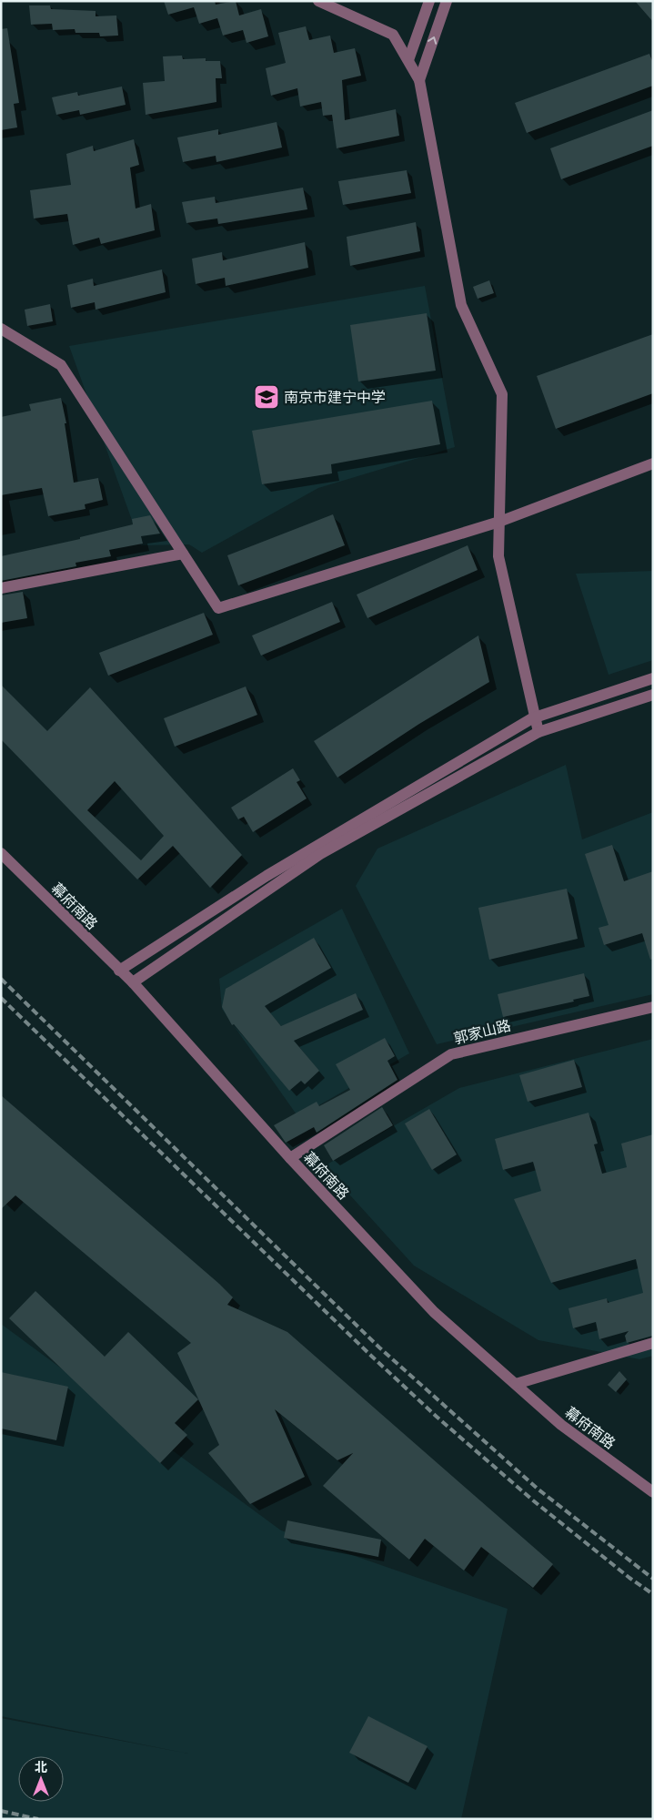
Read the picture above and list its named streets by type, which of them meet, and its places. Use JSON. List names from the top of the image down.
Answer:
{
  "streets": {
    "street": ["幕府南路", "郭家山路"]
  },
  "crossings": [
    ["幕府南路", "郭家山路"]
  ],
  "places": {
    "school or university": ["南京市建宁中学"]
  },
  "north": "top"
}
